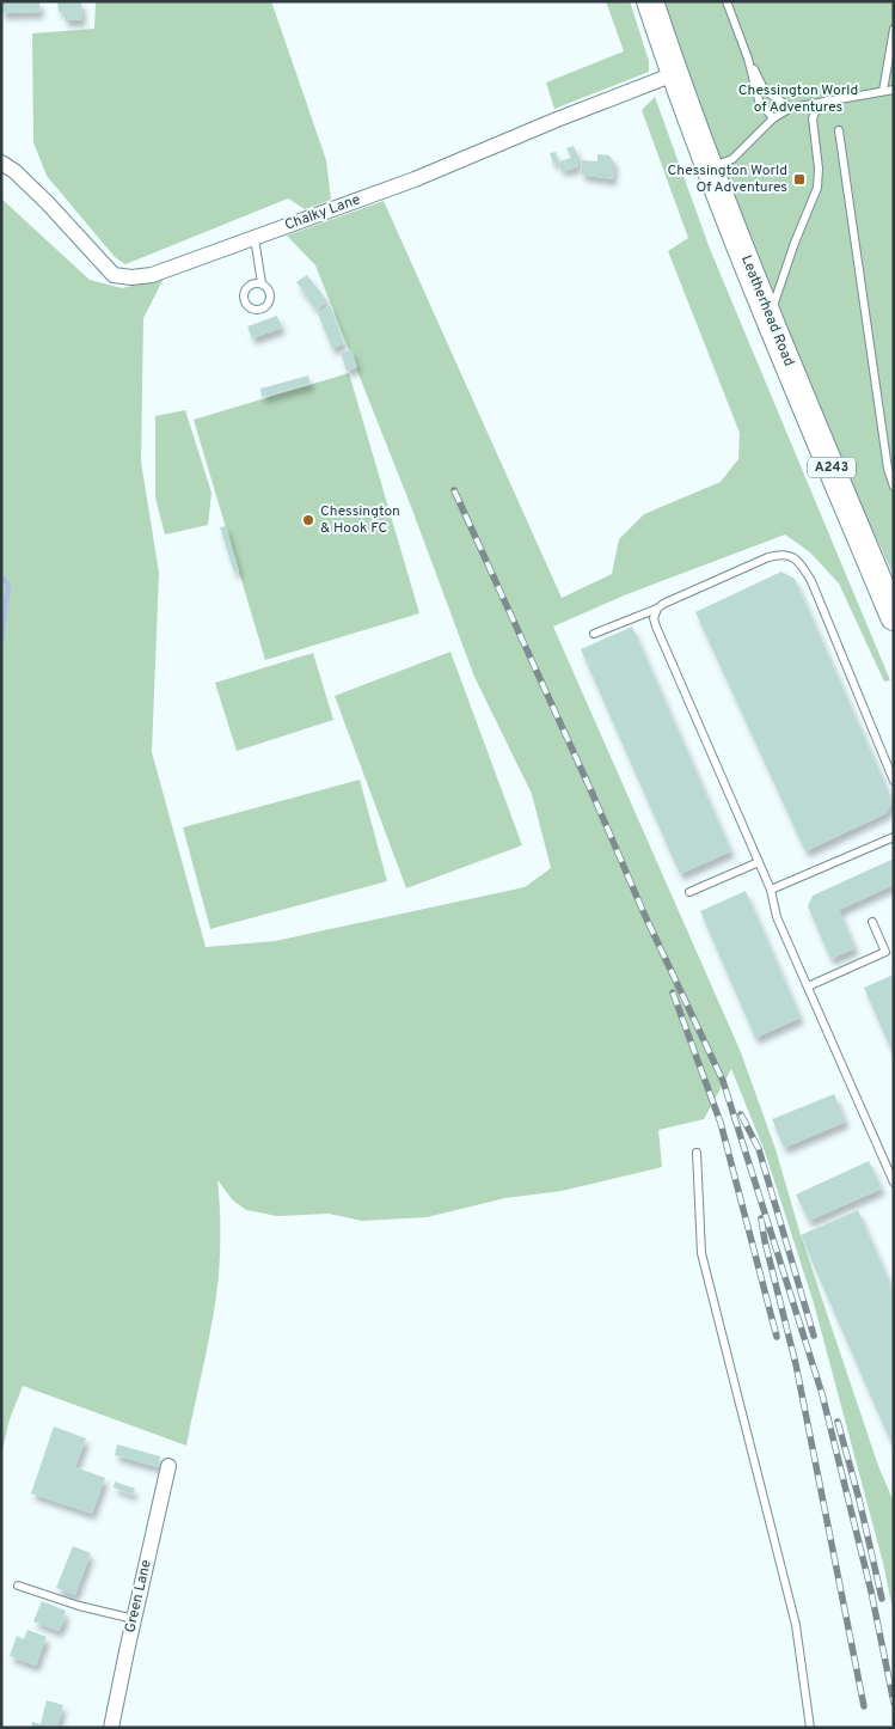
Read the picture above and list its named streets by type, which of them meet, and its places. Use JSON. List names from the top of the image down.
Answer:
{
  "streets": {
    "highway": ["Leatherhead Road", "A243"],
    "street": ["Chalky Lane", "Green Lane"]
  },
  "crossings": [
    ["Chalky Lane", "Leatherhead Road"]
  ],
  "parks": ["Chessington World of Adventures"],
  "places": {
    "transit": ["Chessington World Of Adventures"],
    "other": ["Chessington & Hook FC"]
  }
}
